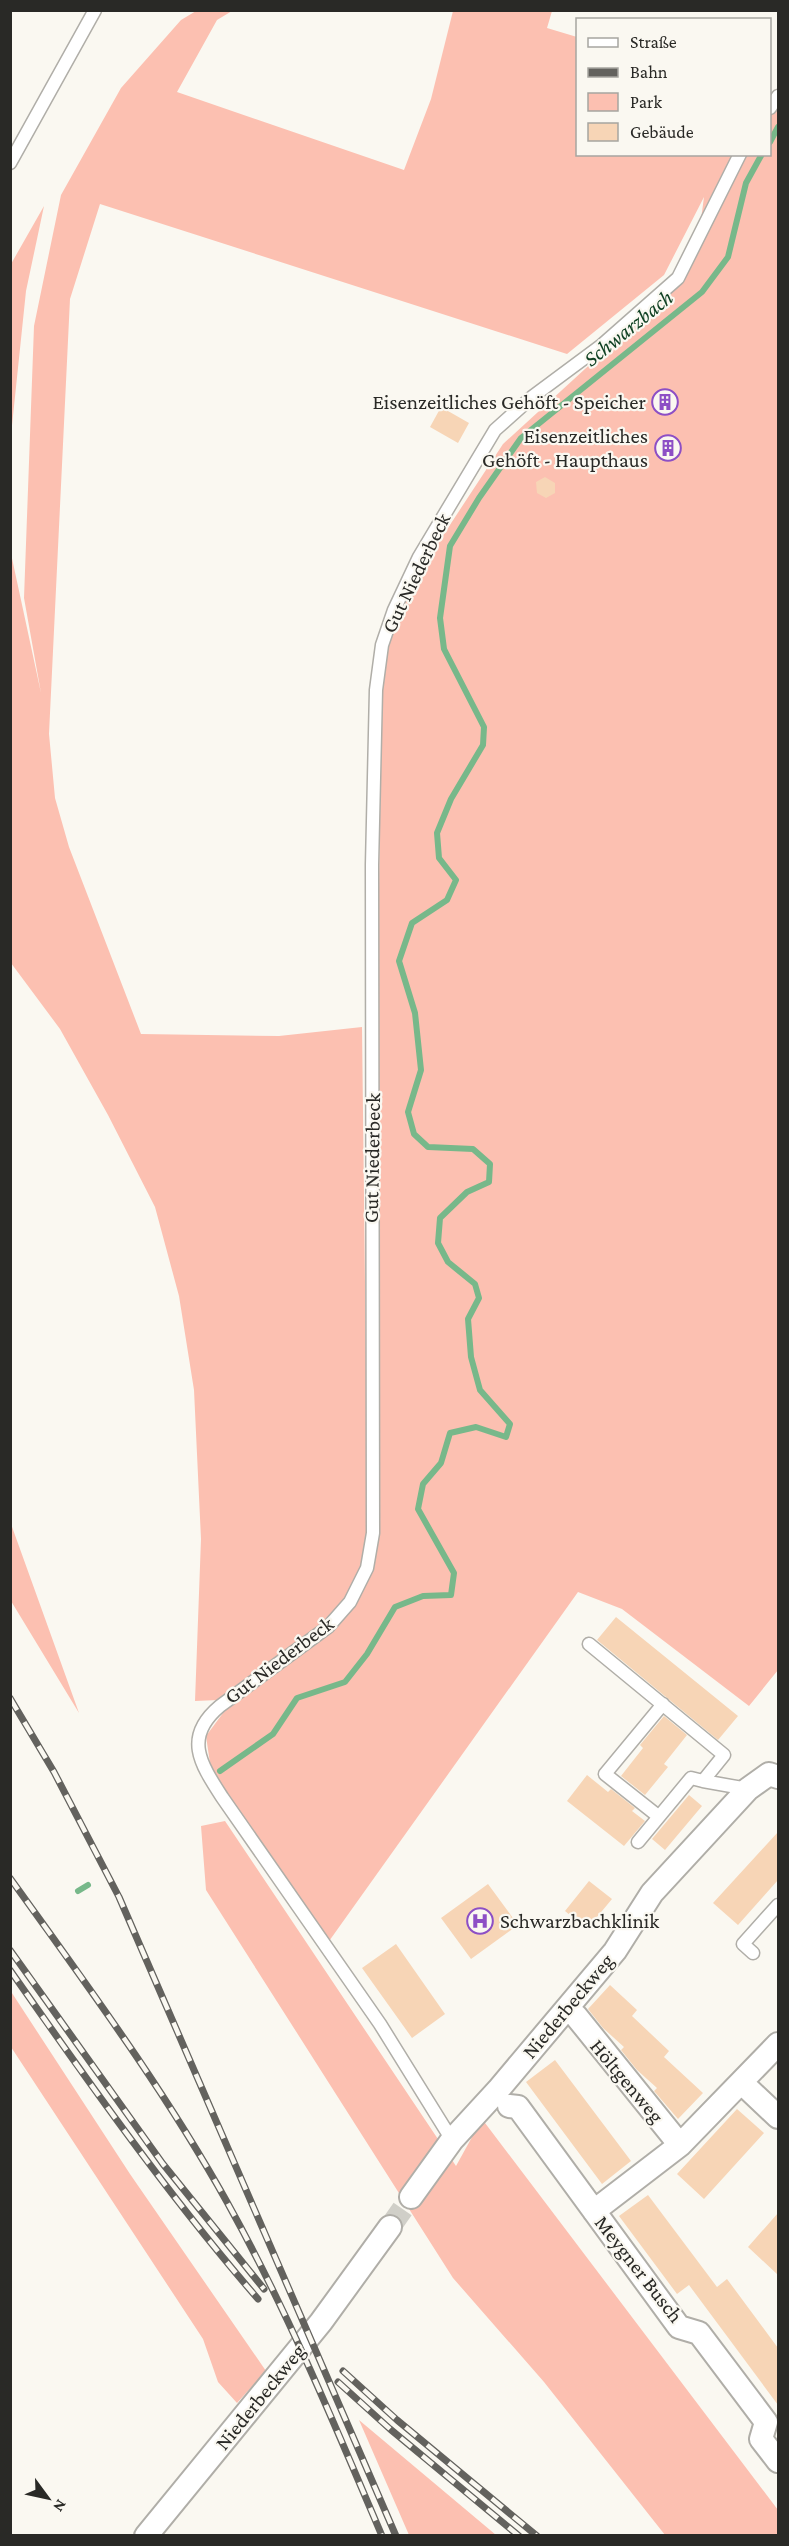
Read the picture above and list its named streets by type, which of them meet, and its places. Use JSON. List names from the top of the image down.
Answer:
{
  "streets": {
    "street": ["Niederbeckweg", "Höltgenweg", "Meygner Busch"],
    "lane": ["Gut Niederbeck"]
  },
  "crossings": [
    ["Gut Niederbeck", "Niederbeckweg"],
    ["Höltgenweg", "Meygner Busch"]
  ],
  "water": ["Schwarzbach"],
  "places": {
    "building": ["Eisenzeitliches Gehöft - Speicher", "Eisenzeitliches Gehöft - Haupthaus"],
    "hospital": ["Schwarzbachklinik"]
  },
  "legend": [
    "Straße",
    "Bahn",
    "Park",
    "Gebäude"
  ],
  "north": "bottom right"
}
